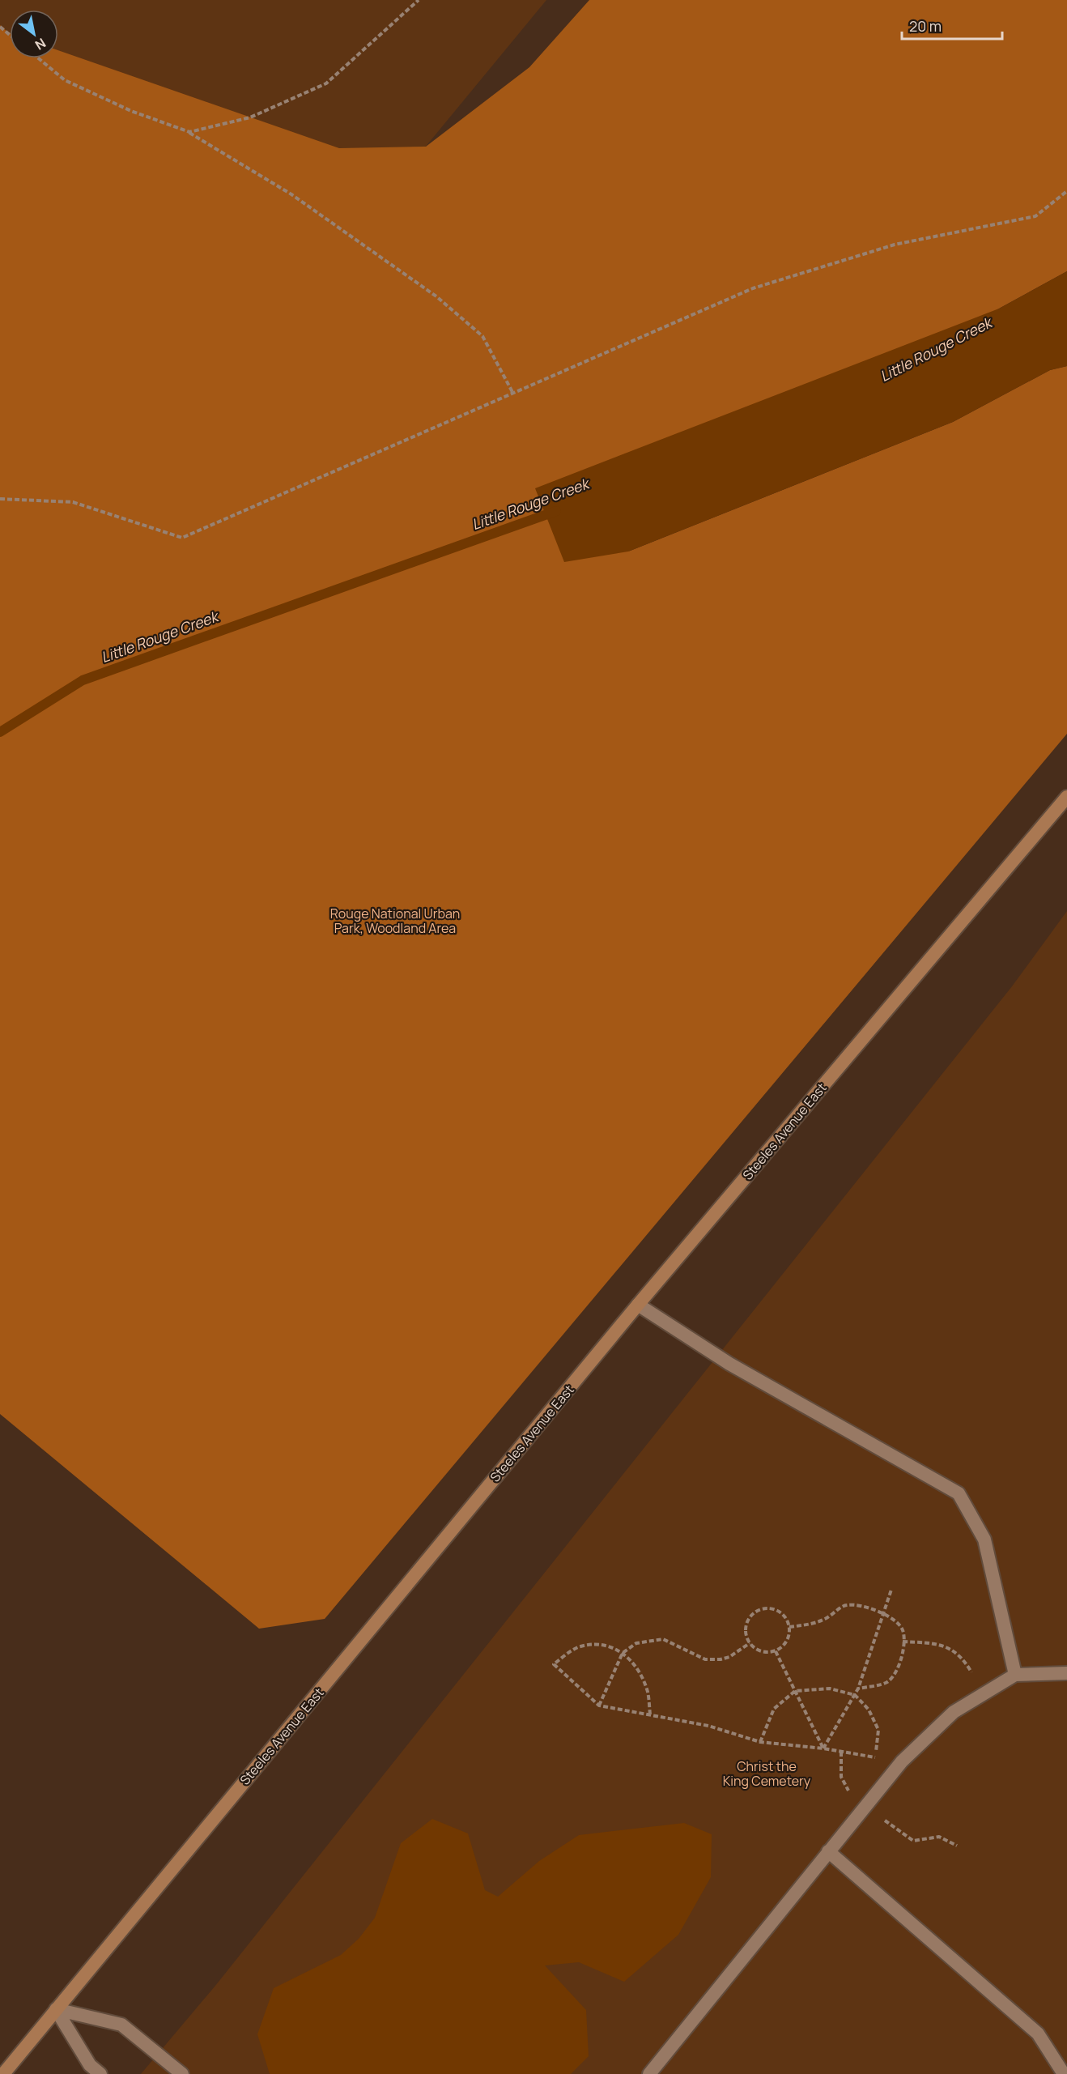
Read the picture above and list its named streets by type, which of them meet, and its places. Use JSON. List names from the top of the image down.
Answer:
{
  "streets": {
    "main road": ["Steeles Avenue East"]
  },
  "water": ["Little Rouge Creek"],
  "parks": ["Rouge National Urban Park, Woodland Area", "Christ the King Cemetery"],
  "scale_bar": "20 m",
  "north": "bottom right"
}
